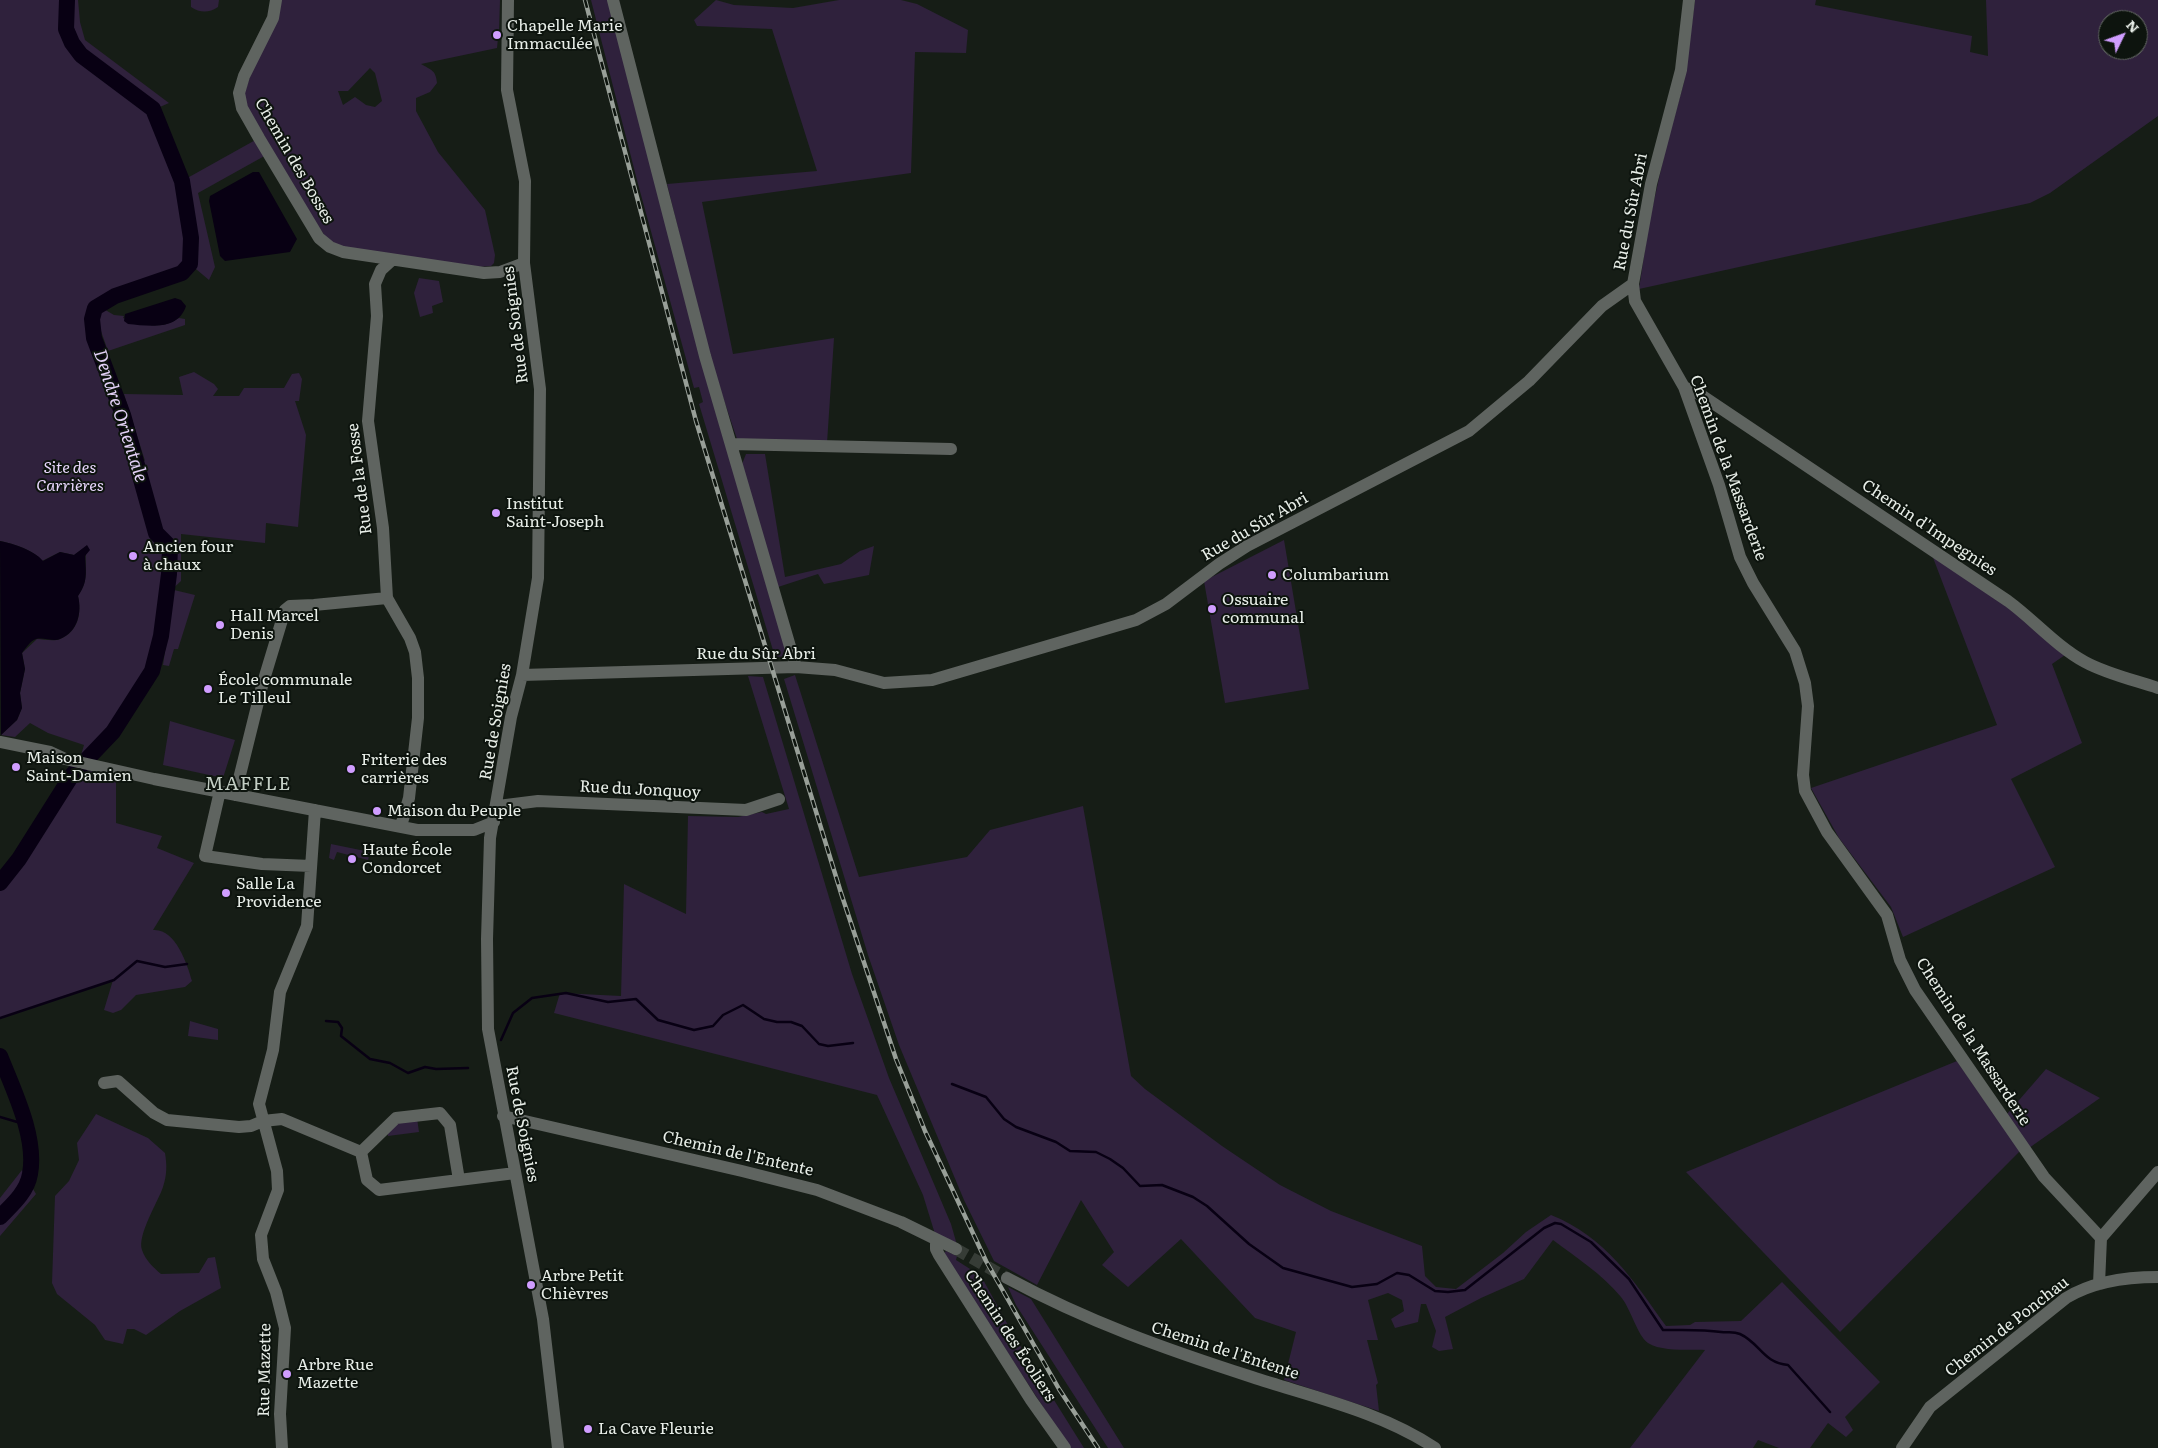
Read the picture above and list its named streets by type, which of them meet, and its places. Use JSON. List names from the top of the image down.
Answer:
{
  "streets": {
    "street": [
      "Chemin des Bosses",
      "Rue du Sûr Abri",
      "Rue de Soignies",
      "Chemin de la Massarderie",
      "Rue de la Fosse",
      "Chemin d'Impegnies",
      "Rue du Jonquoy",
      "Chemin de l'Entente",
      "Chemin de Ponchau",
      "Chemin des Écoliers",
      "Rue Mazette"
    ]
  },
  "crossings": [
    ["Chemin des Bosses", "Rue de la Fosse"],
    ["Rue du Sûr Abri", "Rue de Soignies"],
    ["Rue du Sûr Abri", "Chemin de la Massarderie"],
    ["Rue de Soignies", "Rue du Jonquoy"],
    ["Rue de Soignies", "Chemin de l'Entente"],
    ["Chemin de la Massarderie", "Chemin d'Impegnies"],
    ["Chemin de l'Entente", "Chemin des Écoliers"]
  ],
  "districts": ["MAFFLE"],
  "water": ["Dendre Orientale"],
  "parks": ["Site des Carrières"],
  "places": [
    "Chapelle Marie Immaculée",
    "Institut Saint-Joseph",
    "Ancien four à chaux",
    "Columbarium",
    "Ossuaire communal",
    "Hall Marcel Denis",
    "École communale Le Tilleul",
    "Maison Saint-Damien",
    "Friterie des carrières",
    "Maison du Peuple",
    "Haute École Condorcet",
    "Salle La Providence",
    "Arbre Petit Chièvres",
    "Arbre Rue Mazette",
    "La Cave Fleurie"
  ],
  "north": "top right"
}
